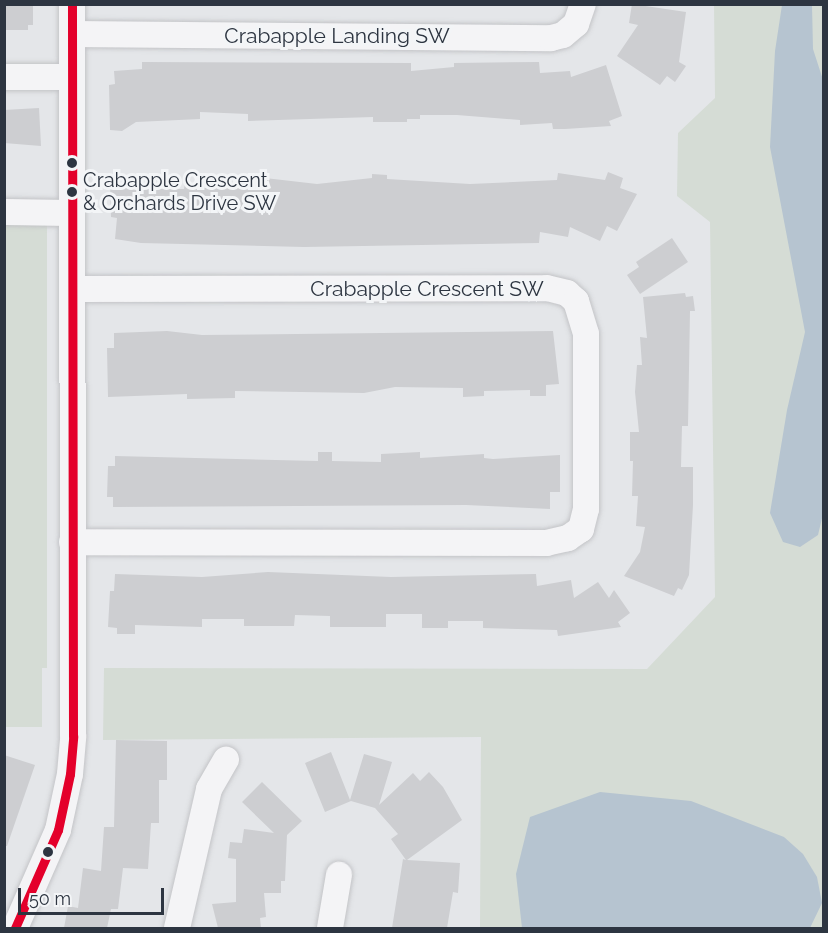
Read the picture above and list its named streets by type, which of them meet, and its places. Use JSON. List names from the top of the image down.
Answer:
{
  "streets": {
    "street": ["Crabapple Landing SW", "Crabapple Crescent SW"]
  },
  "places": ["Crabapple Crescent & Orchards Drive SW"],
  "scale_bar": "50 m"
}
